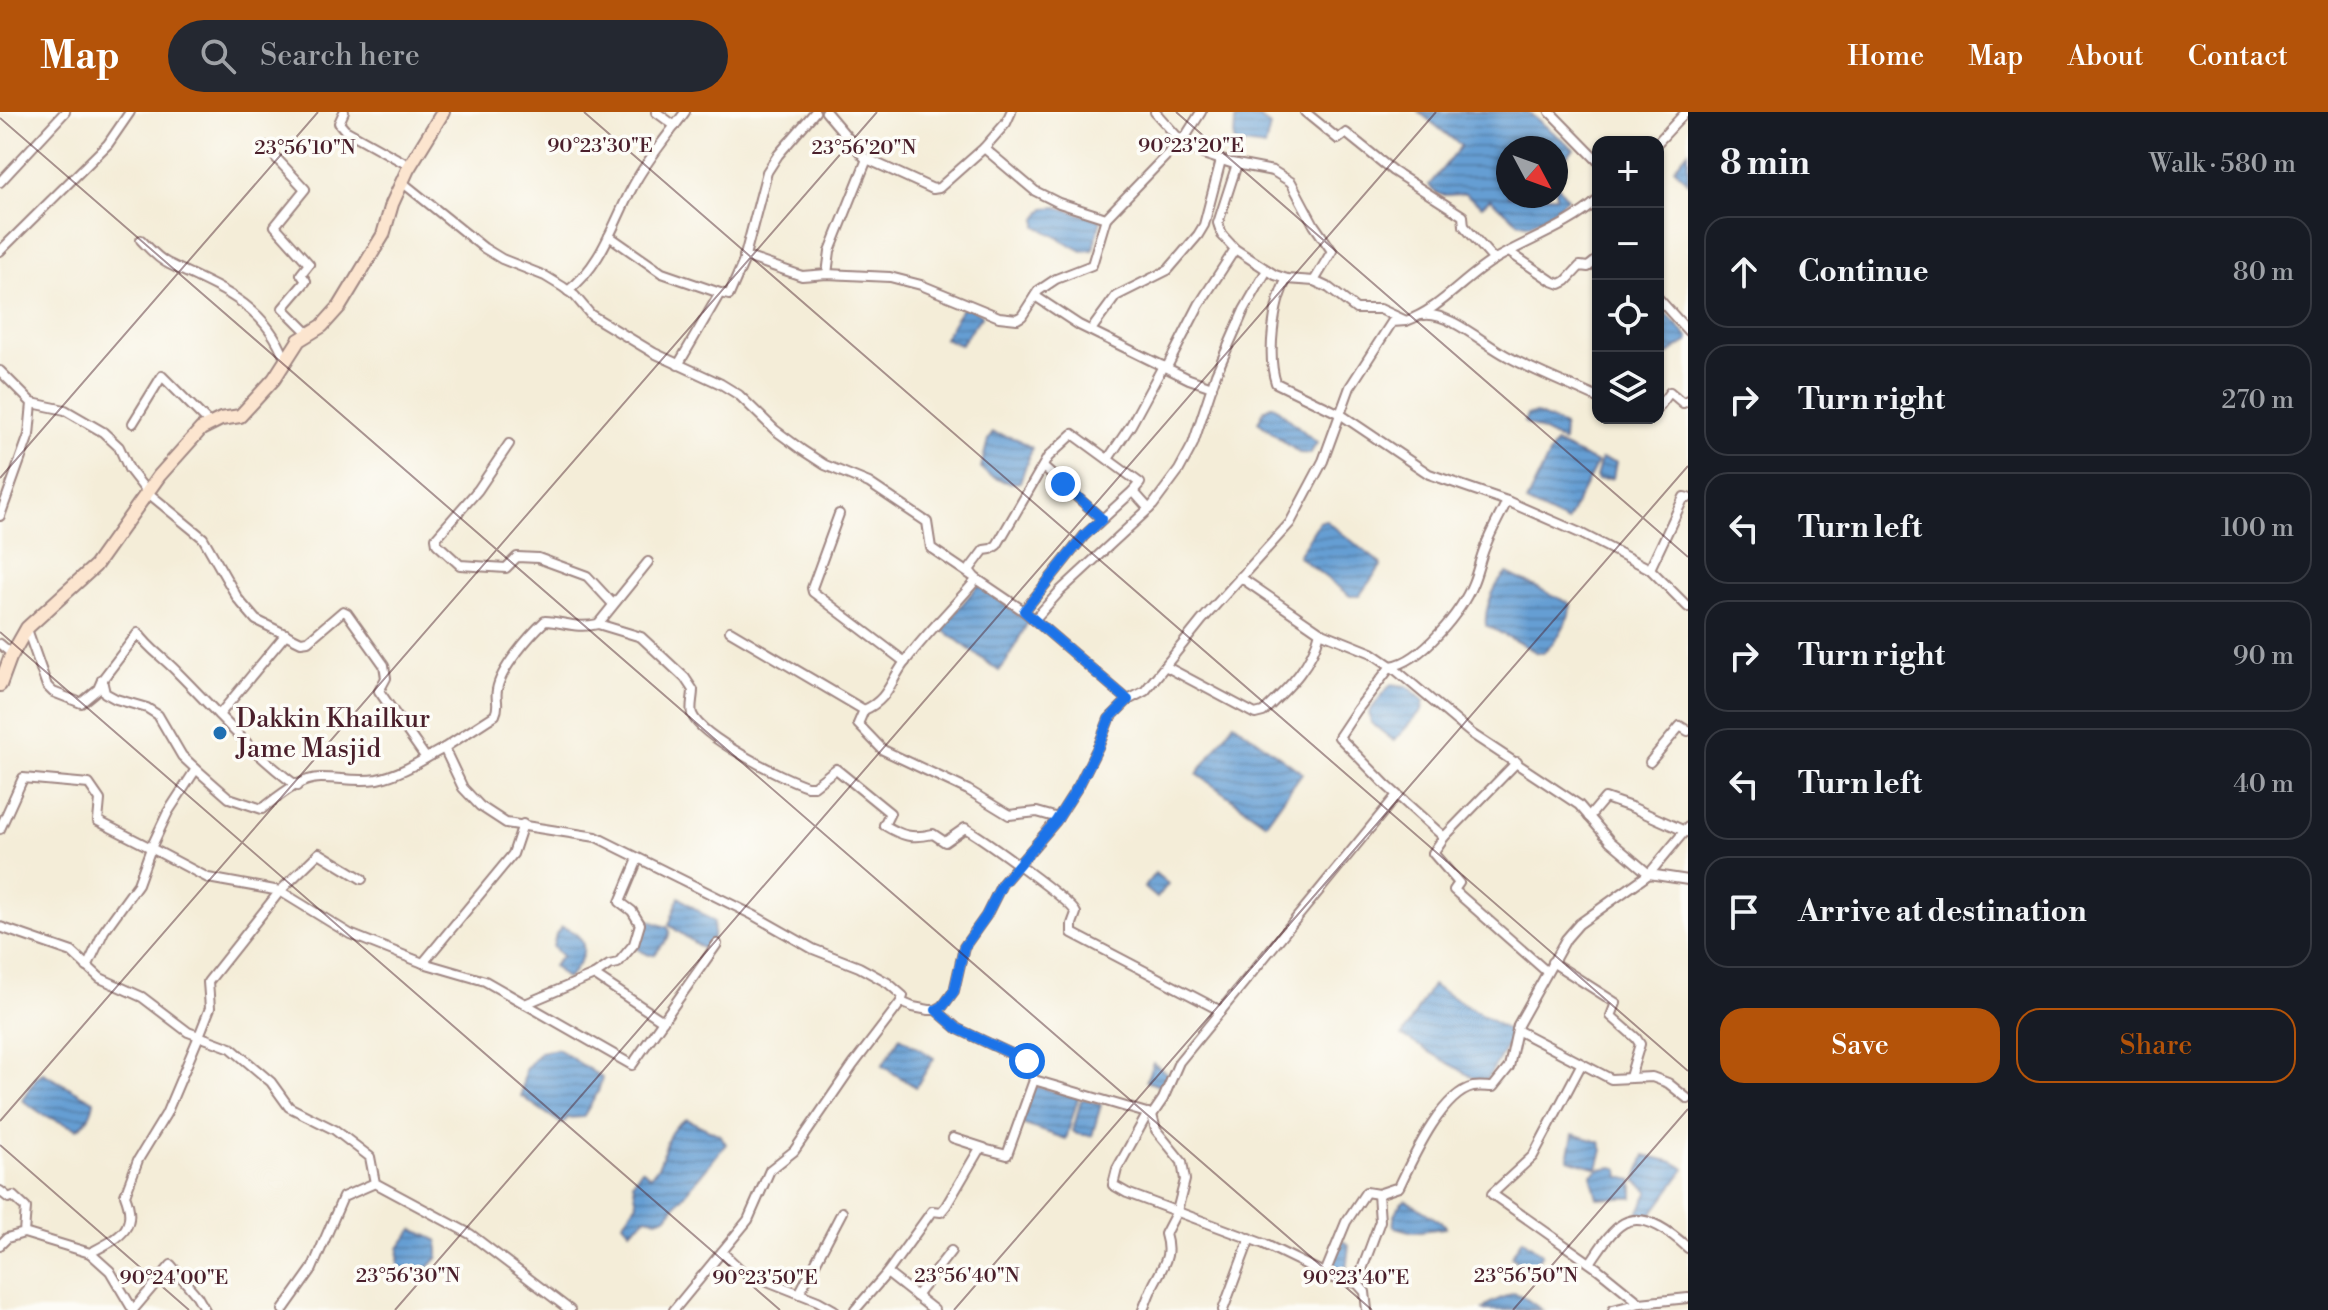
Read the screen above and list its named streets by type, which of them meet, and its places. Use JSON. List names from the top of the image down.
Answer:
{
  "places": ["Dakkin Khailkur Jame Masjid"],
  "north": "bottom right",
  "page": {
    "header": "Map",
    "search": "Search here",
    "nav": [
      "Home",
      "Map",
      "About",
      "Contact"
    ],
    "heading": ["8 min", "Walk · 580 m"],
    "map_buttons": ["+", "−"],
    "list": [
      ["Continue", "80 m"],
      ["Turn right", "270 m"],
      ["Turn left", "100 m"],
      ["Turn right", "90 m"],
      ["Turn left", "40 m"],
      "Arrive at destination"
    ],
    "buttons": ["Save", "Share"]
  },
  "coordinates": [
    "90°23'30\"E",
    "90°23'20\"E",
    "23°56'20\"N",
    "23°56'10\"N",
    "23°56'30\"N",
    "23°56'40\"N",
    "23°56'50\"N",
    "90°24'00\"E",
    "90°23'50\"E",
    "90°23'40\"E"
  ]
}
